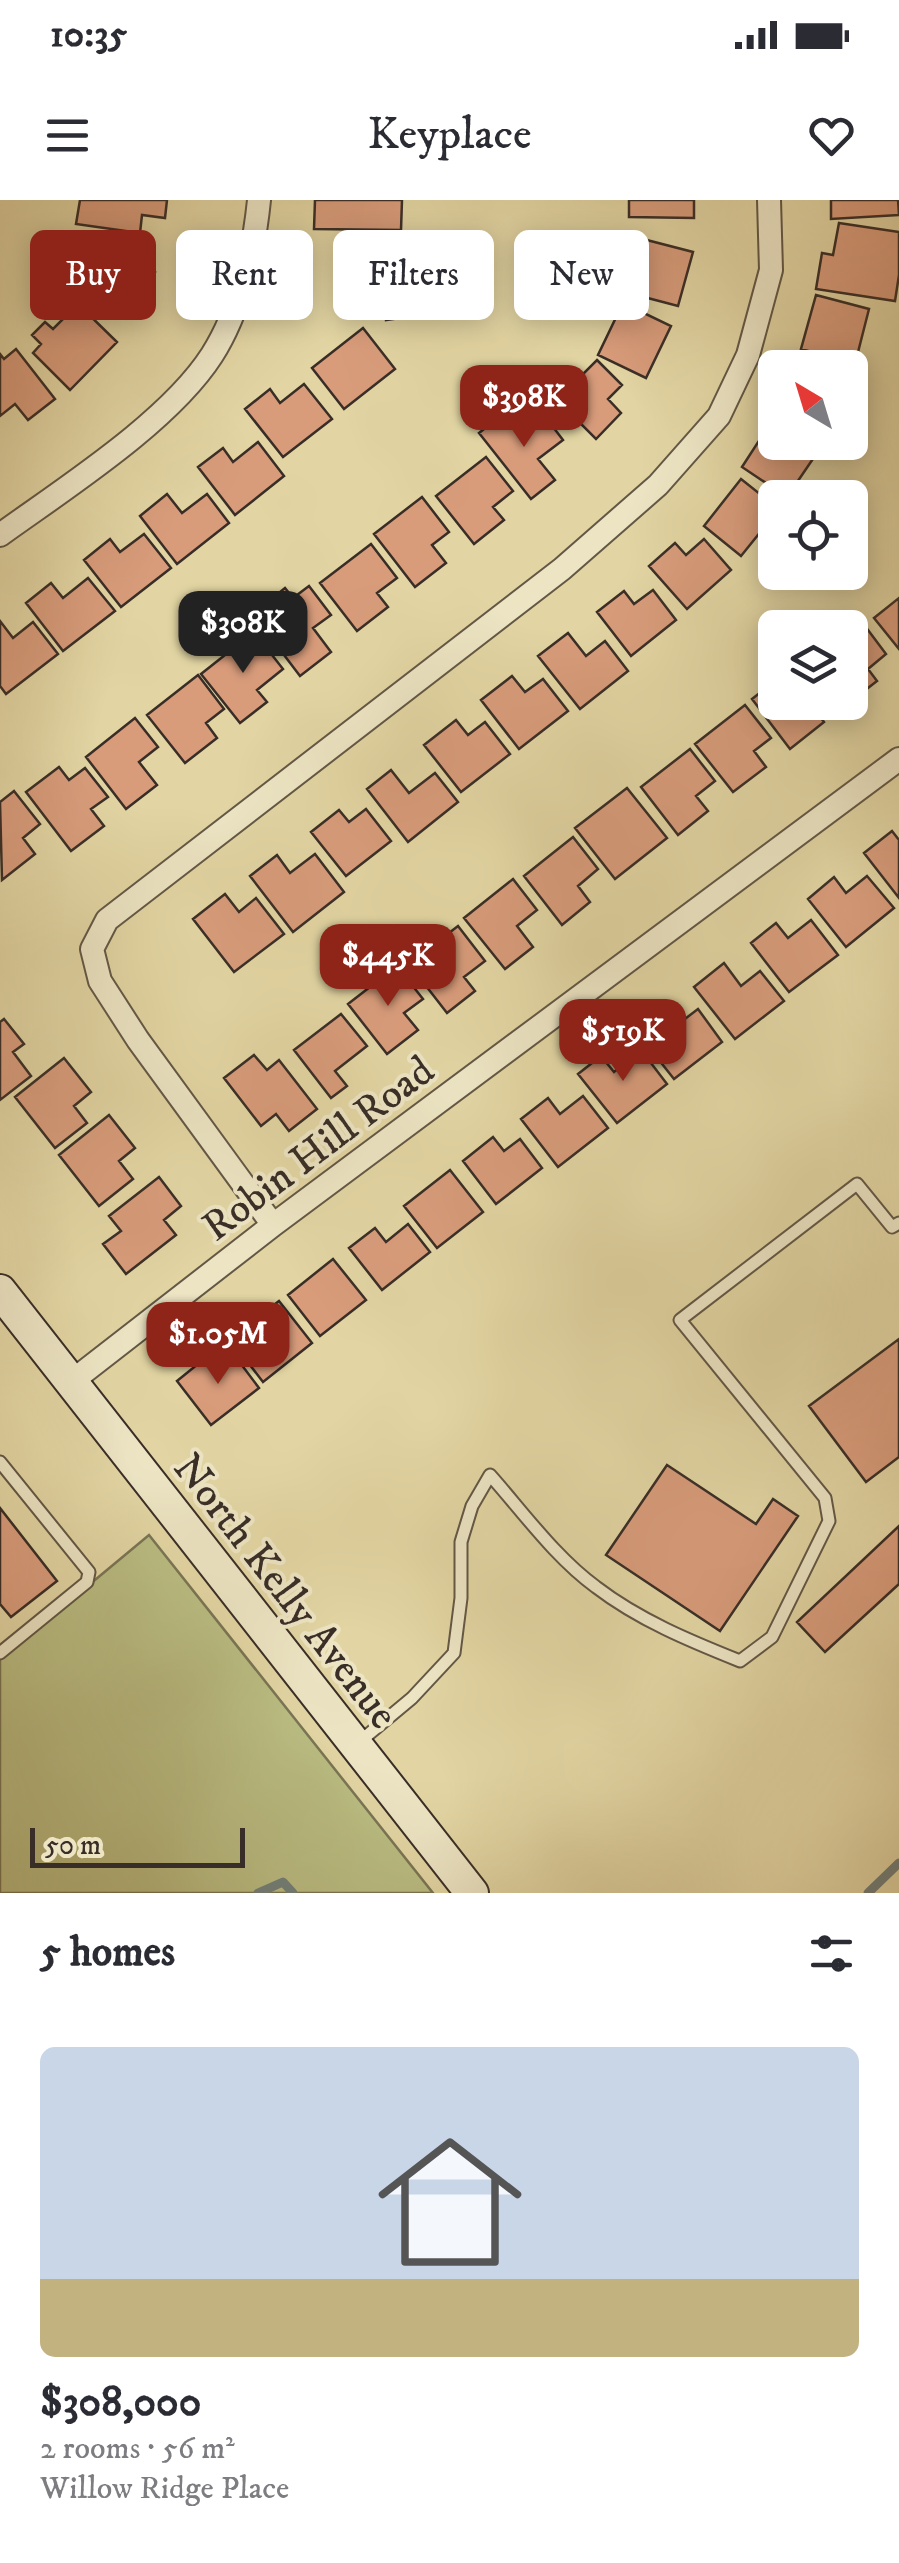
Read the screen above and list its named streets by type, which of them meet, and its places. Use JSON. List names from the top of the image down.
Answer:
{
  "streets": {
    "main road": ["North Kelly Avenue"],
    "street": ["Robin Hill Road"]
  },
  "crossings": [
    ["Robin Hill Road", "North Kelly Avenue"]
  ],
  "scale_bar": "50 m",
  "north": "top left",
  "page": {
    "status": "10:35",
    "header": "Keyplace",
    "chip": [
      "Buy",
      "Rent",
      "Filters",
      "New"
    ],
    "price": [
      "$398K",
      "$308K",
      "$445K",
      "$519K",
      "$1.05M"
    ],
    "scale": "50 m",
    "heading": "5 homes",
    "list": [
      {
        "name": "$308,000",
        "note": "2 rooms · 56 m² · Willow Ridge Place"
      }
    ]
  }
}
